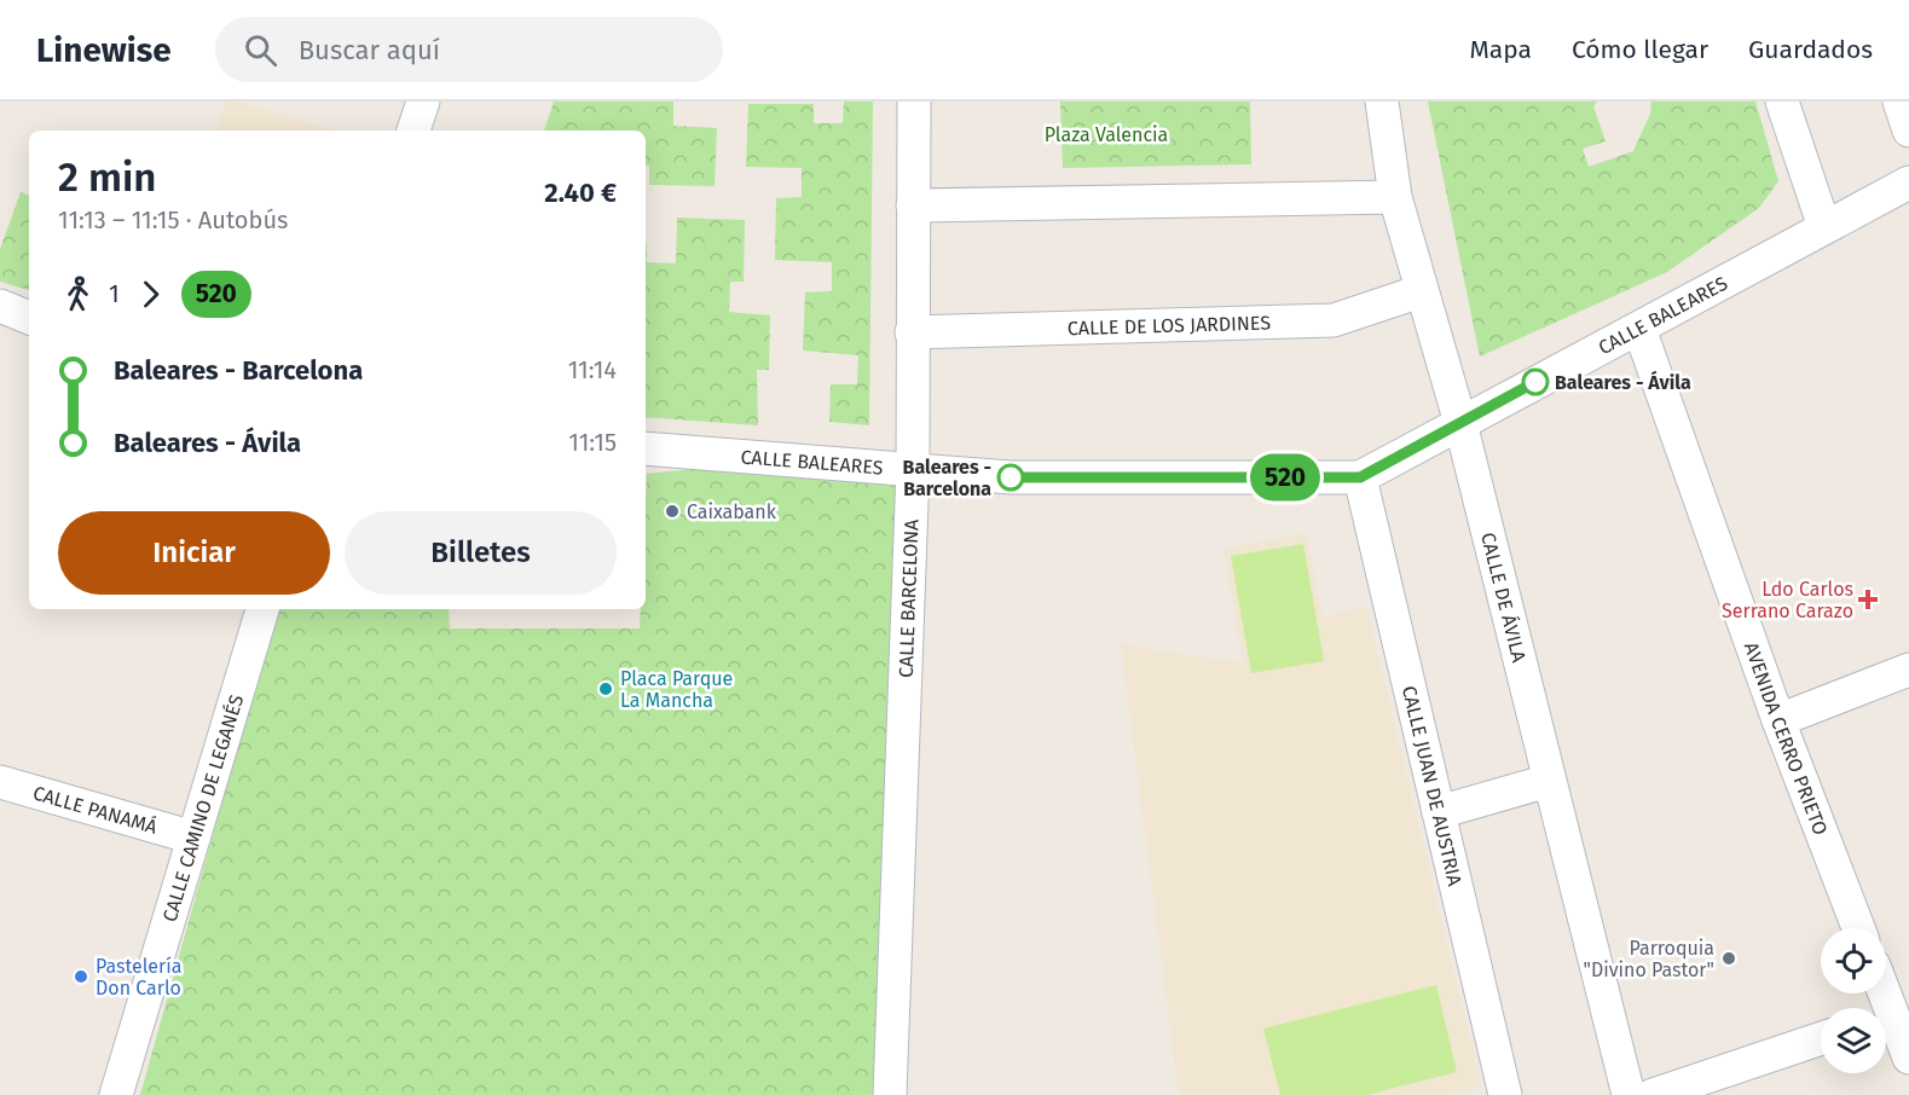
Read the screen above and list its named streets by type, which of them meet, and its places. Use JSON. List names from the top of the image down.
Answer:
{
  "streets": {
    "street": [
      "CALLE BALEARES",
      "CALLE DE LOS JARDINES",
      "CALLE BARCELONA",
      "CALLE DE ÁVILA",
      "AVENIDA CERRO PRIETO",
      "CALLE JUAN DE AUSTRIA",
      "CALLE CAMINO DE LEGANÉS",
      "CALLE PANAMÁ"
    ]
  },
  "crossings": [
    ["CALLE BALEARES", "CALLE BARCELONA"],
    ["CALLE BALEARES", "CALLE DE ÁVILA"],
    ["CALLE BALEARES", "AVENIDA CERRO PRIETO"],
    ["CALLE BALEARES", "CALLE JUAN DE AUSTRIA"],
    ["CALLE DE LOS JARDINES", "CALLE BARCELONA"],
    ["CALLE DE LOS JARDINES", "CALLE DE ÁVILA"],
    ["CALLE CAMINO DE LEGANÉS", "CALLE PANAMÁ"]
  ],
  "parks": ["Plaza Valencia"],
  "places": {
    "other": [
      "Baleares - Ávila",
      "Baleares - Barcelona",
      "Caixabank",
      "Placa Parque La Mancha",
      "Parroquia \"Divino Pastor\"",
      "Pastelería Don Carlo"
    ],
    "health": ["Ldo Carlos Serrano Carazo"]
  },
  "lines": ["bus line 520"],
  "page": {
    "header": "Linewise",
    "search": "Buscar aquí",
    "nav": ["Mapa", "Cómo llegar", "Guardados"],
    "on_map": "520",
    "heading": ["2 min", "11:13 – 11:15 · Autobús", "2.40 €"],
    "legs": ["1", "520"],
    "list": [
      {
        "name": "Baleares - Barcelona",
        "value": "11:14"
      },
      {
        "name": "Baleares - Ávila",
        "value": "11:15"
      }
    ],
    "buttons": ["Iniciar", "Billetes"]
  }
}
